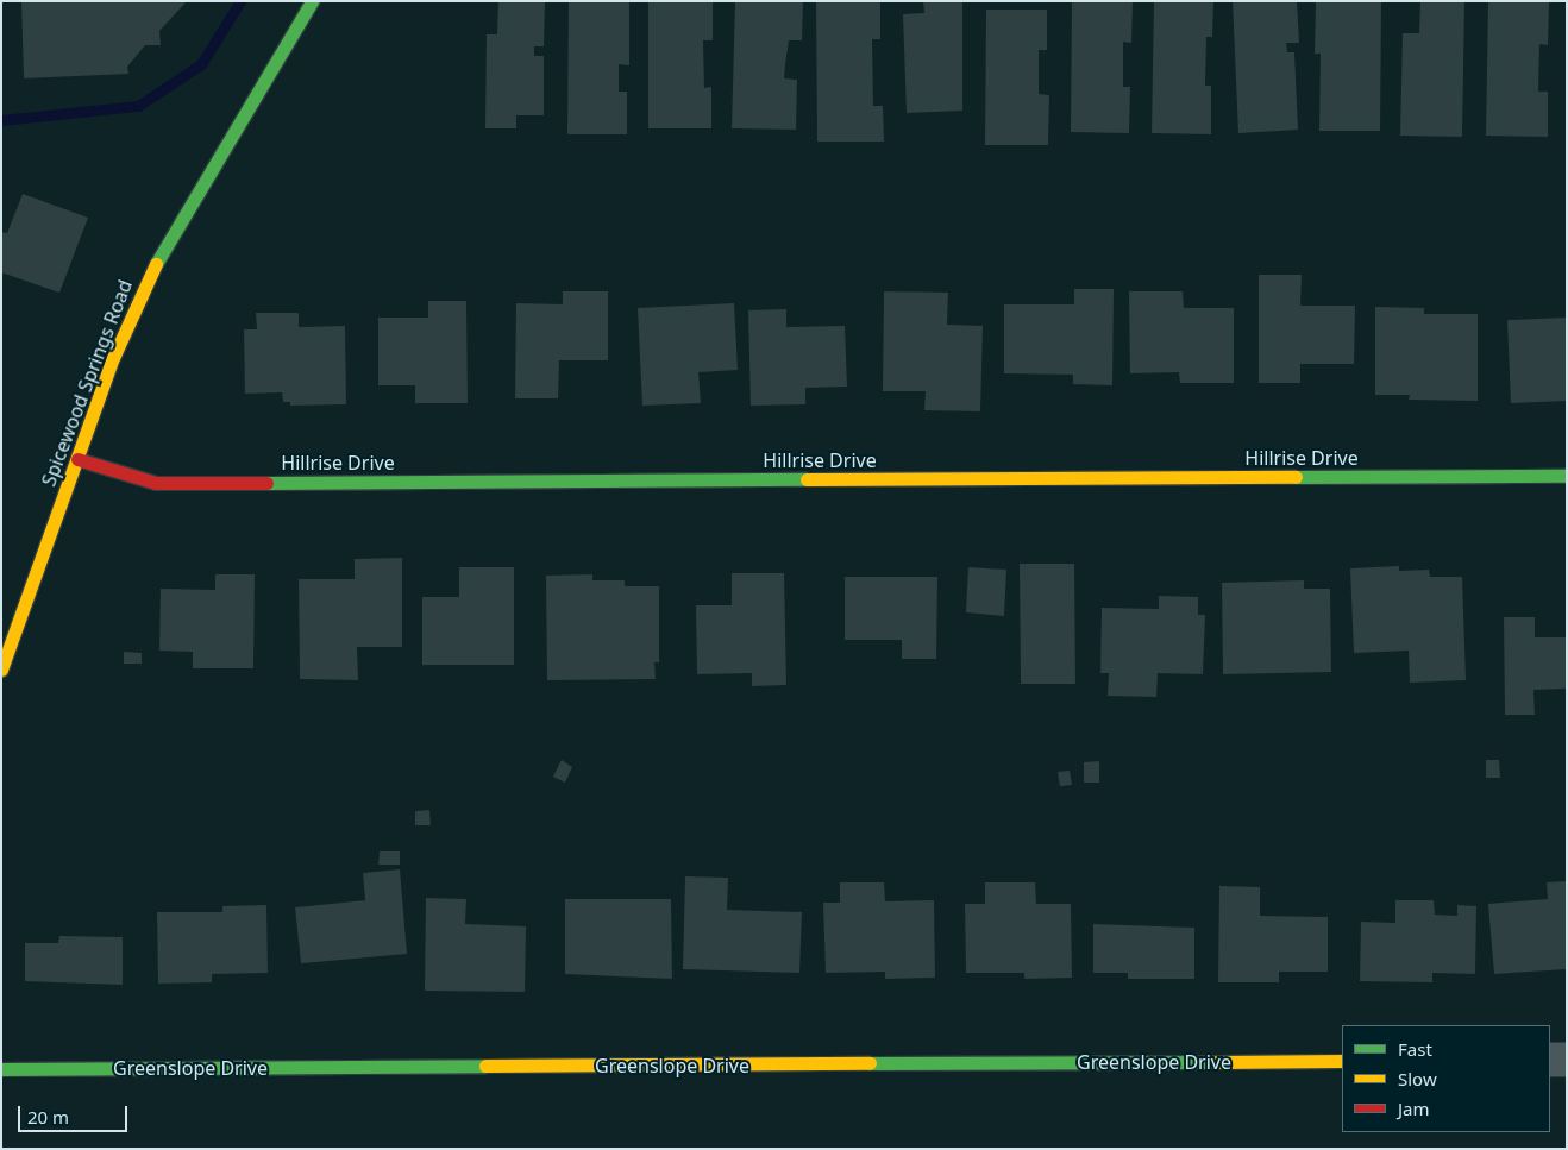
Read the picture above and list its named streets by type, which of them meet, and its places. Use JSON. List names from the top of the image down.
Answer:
{
  "streets": {
    "street": ["Spicewood Springs Road", "Hillrise Drive", "Greenslope Drive"]
  },
  "crossings": [
    ["Spicewood Springs Road", "Hillrise Drive"]
  ],
  "legend": ["Fast", "Slow", "Jam"],
  "scale_bar": "20 m"
}
